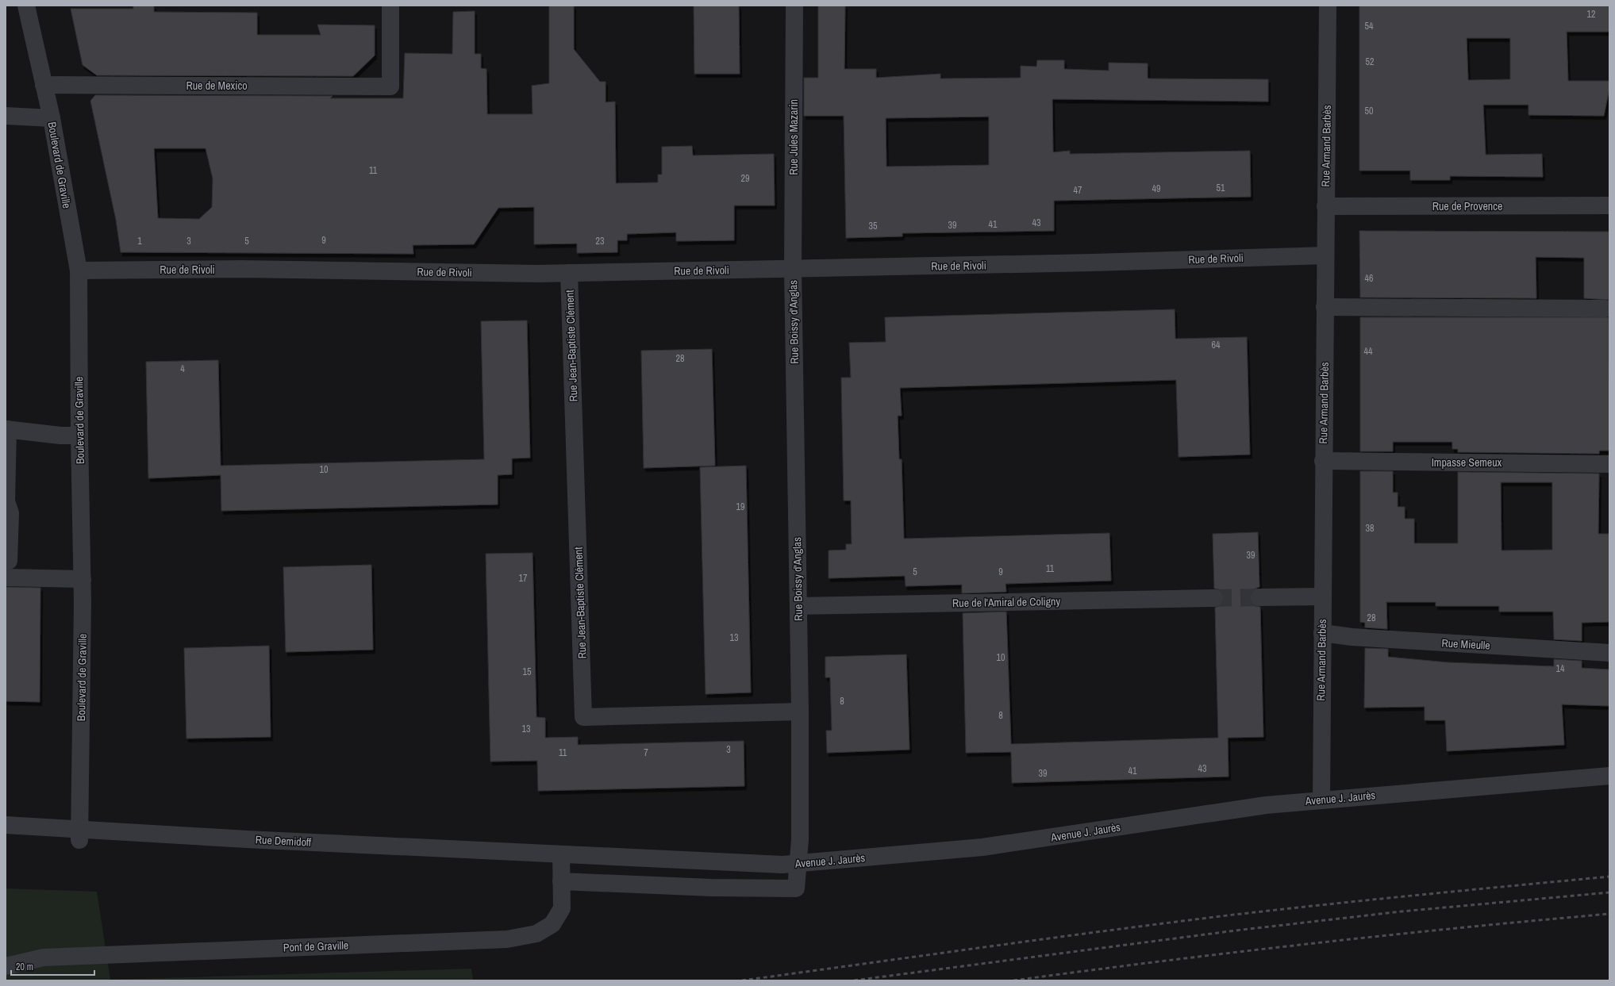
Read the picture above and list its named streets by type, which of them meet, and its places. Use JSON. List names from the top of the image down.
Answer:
{
  "streets": {
    "street": [
      "Rue de Mexico",
      "Rue Jules Mazarin",
      "Rue Armand Barbès",
      "Boulevard de Graville",
      "Rue de Provence",
      "Rue de Rivoli",
      "Rue Boissy d'Anglas",
      "Rue Jean-Baptiste Clément",
      "Impasse Semeux",
      "Rue de l'Amiral de Coligny",
      "Rue Mieulle",
      "Avenue J. Jaurès",
      "Rue Demidoff",
      "Pont de Graville"
    ]
  },
  "crossings": [
    ["Rue de Mexico", "Boulevard de Graville"],
    ["Rue Jules Mazarin", "Rue de Rivoli"],
    ["Rue Jules Mazarin", "Rue Boissy d'Anglas"],
    ["Rue Armand Barbès", "Rue de Provence"],
    ["Rue Armand Barbès", "Rue de Rivoli"],
    ["Rue Armand Barbès", "Impasse Semeux"],
    ["Rue Armand Barbès", "Rue Mieulle"],
    ["Rue Armand Barbès", "Avenue J. Jaurès"],
    ["Boulevard de Graville", "Rue de Rivoli"],
    ["Boulevard de Graville", "Rue Demidoff"],
    ["Rue de Rivoli", "Rue Boissy d'Anglas"],
    ["Rue de Rivoli", "Rue Jean-Baptiste Clément"],
    ["Rue Boissy d'Anglas", "Rue Jean-Baptiste Clément"],
    ["Rue Boissy d'Anglas", "Rue de l'Amiral de Coligny"],
    ["Rue Boissy d'Anglas", "Avenue J. Jaurès"],
    ["Rue Boissy d'Anglas", "Pont de Graville"],
    ["Avenue J. Jaurès", "Rue Demidoff"],
    ["Avenue J. Jaurès", "Pont de Graville"],
    ["Rue Demidoff", "Pont de Graville"]
  ],
  "house_numbers": [
    "12",
    "54",
    "52",
    "50",
    "11",
    "29",
    "51",
    "49",
    "47",
    "43",
    "41",
    "39",
    "35",
    "9",
    "1",
    "3",
    "5",
    "23",
    "46",
    "64",
    "44",
    "28",
    "4",
    "10",
    "19",
    "38",
    "39",
    "11",
    "5",
    "9",
    "17",
    "28",
    "13",
    "10",
    "14",
    "15",
    "8",
    "8",
    "13",
    "3",
    "11",
    "7",
    "43",
    "41",
    "39"
  ],
  "scale_bar": "20 m"
}
